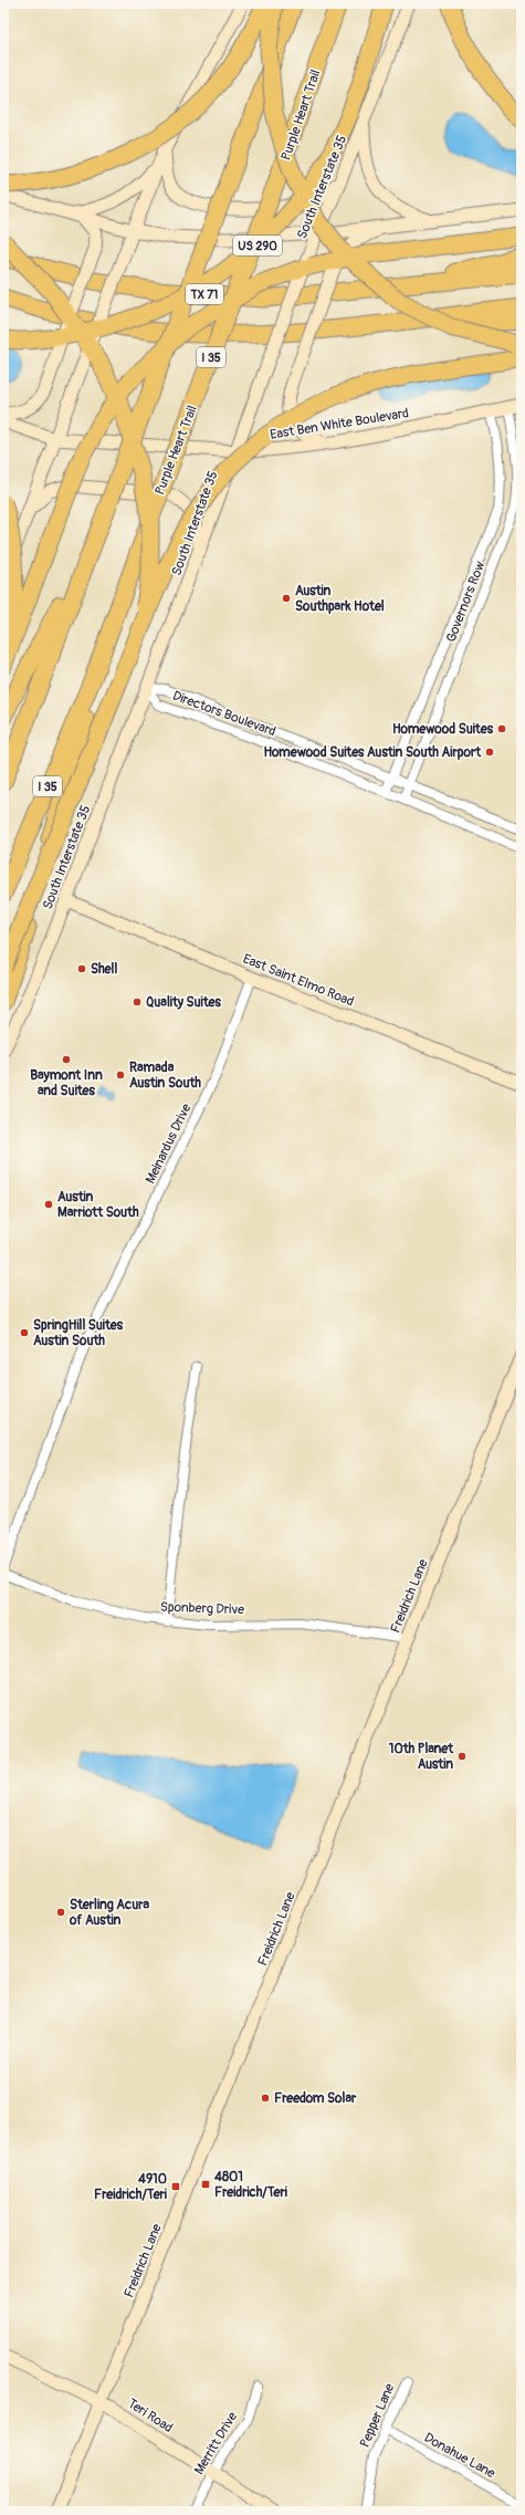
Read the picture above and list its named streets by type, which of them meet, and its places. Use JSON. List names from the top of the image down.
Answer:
{
  "streets": {
    "highway": [
      "Purple Heart Trail",
      "US 290",
      "TX 71",
      "I 35"
    ],
    "main road": [
      "South Interstate 35",
      "East Ben White Boulevard",
      "East Saint Elmo Road",
      "Freidrich Lane",
      "Teri Road"
    ],
    "street": [
      "Governors Row",
      "Directors Boulevard",
      "Meinardus Drive",
      "Sponberg Drive",
      "Pepper Lane",
      "Merritt Drive",
      "Donahue Lane"
    ]
  },
  "crossings": [
    ["South Interstate 35", "East Ben White Boulevard"],
    ["South Interstate 35", "Directors Boulevard"],
    ["South Interstate 35", "East Saint Elmo Road"],
    ["East Ben White Boulevard", "Governors Row"],
    ["Governors Row", "Directors Boulevard"],
    ["East Saint Elmo Road", "Meinardus Drive"],
    ["Freidrich Lane", "Sponberg Drive"],
    ["Freidrich Lane", "Teri Road"],
    ["Teri Road", "Merritt Drive"],
    ["Pepper Lane", "Donahue Lane"]
  ],
  "places": {
    "other": [
      "Austin Southpark Hotel",
      "Homewood Suites",
      "Homewood Suites Austin South Airport",
      "Shell",
      "Quality Suites",
      "Baymont Inn and Suites",
      "Ramada Austin South",
      "Austin Marriott South",
      "SpringHill Suites Austin South",
      "10th Planet Austin",
      "Sterling Acura of Austin",
      "Freedom Solar"
    ],
    "transit": ["4801 Freidrich/Teri", "4910 Freidrich/Teri"]
  }
}
